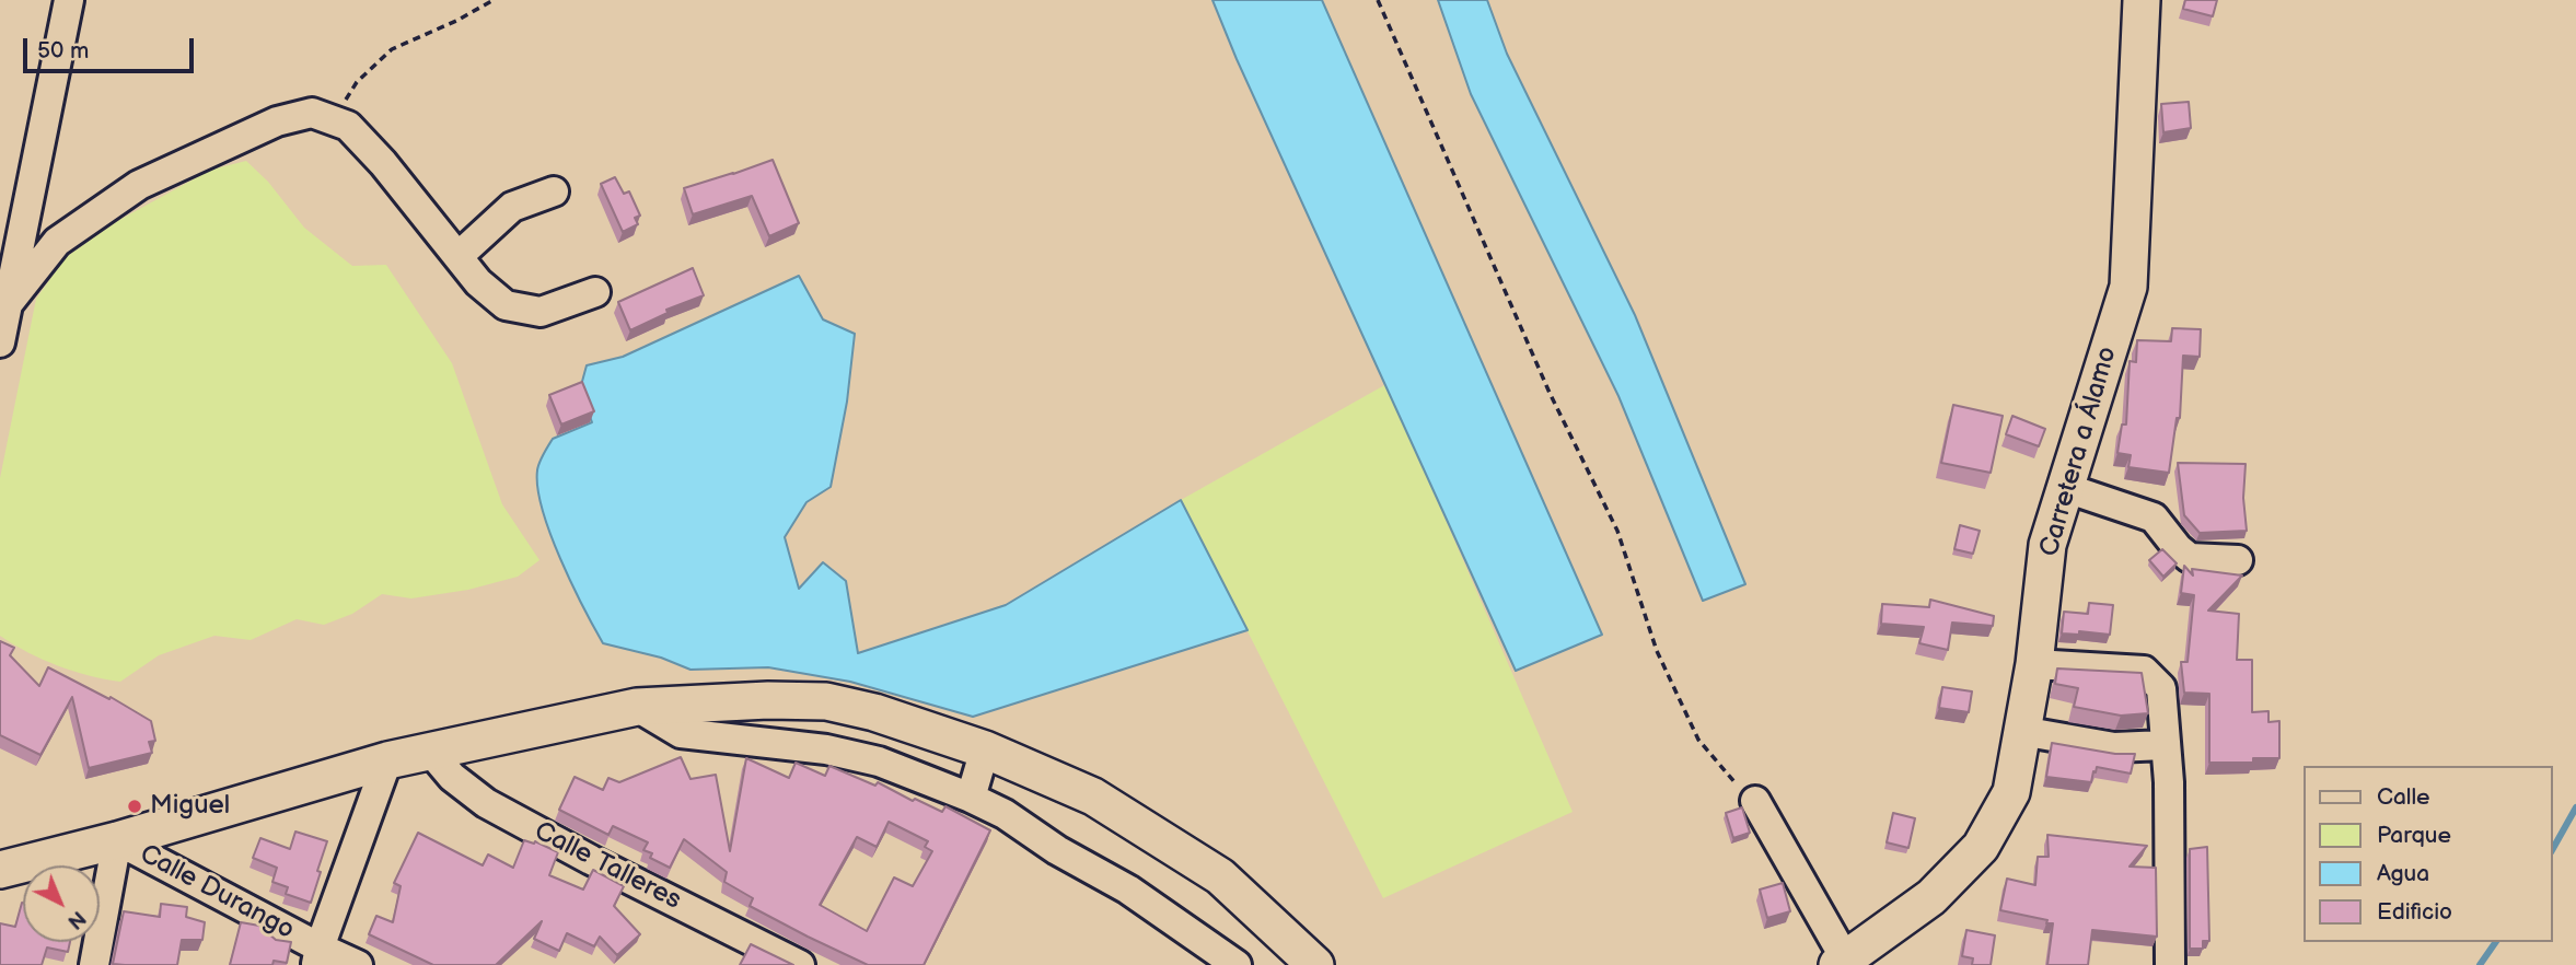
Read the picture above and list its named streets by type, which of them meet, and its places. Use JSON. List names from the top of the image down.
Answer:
{
  "streets": {
    "main road": ["Carretera a Álamo"],
    "street": ["Calle Talleres", "Calle Durango"]
  },
  "places": ["Miguel"],
  "legend": [
    "Calle",
    "Parque",
    "Agua",
    "Edificio"
  ],
  "scale_bar": "50 m",
  "north": "bottom right"
}
